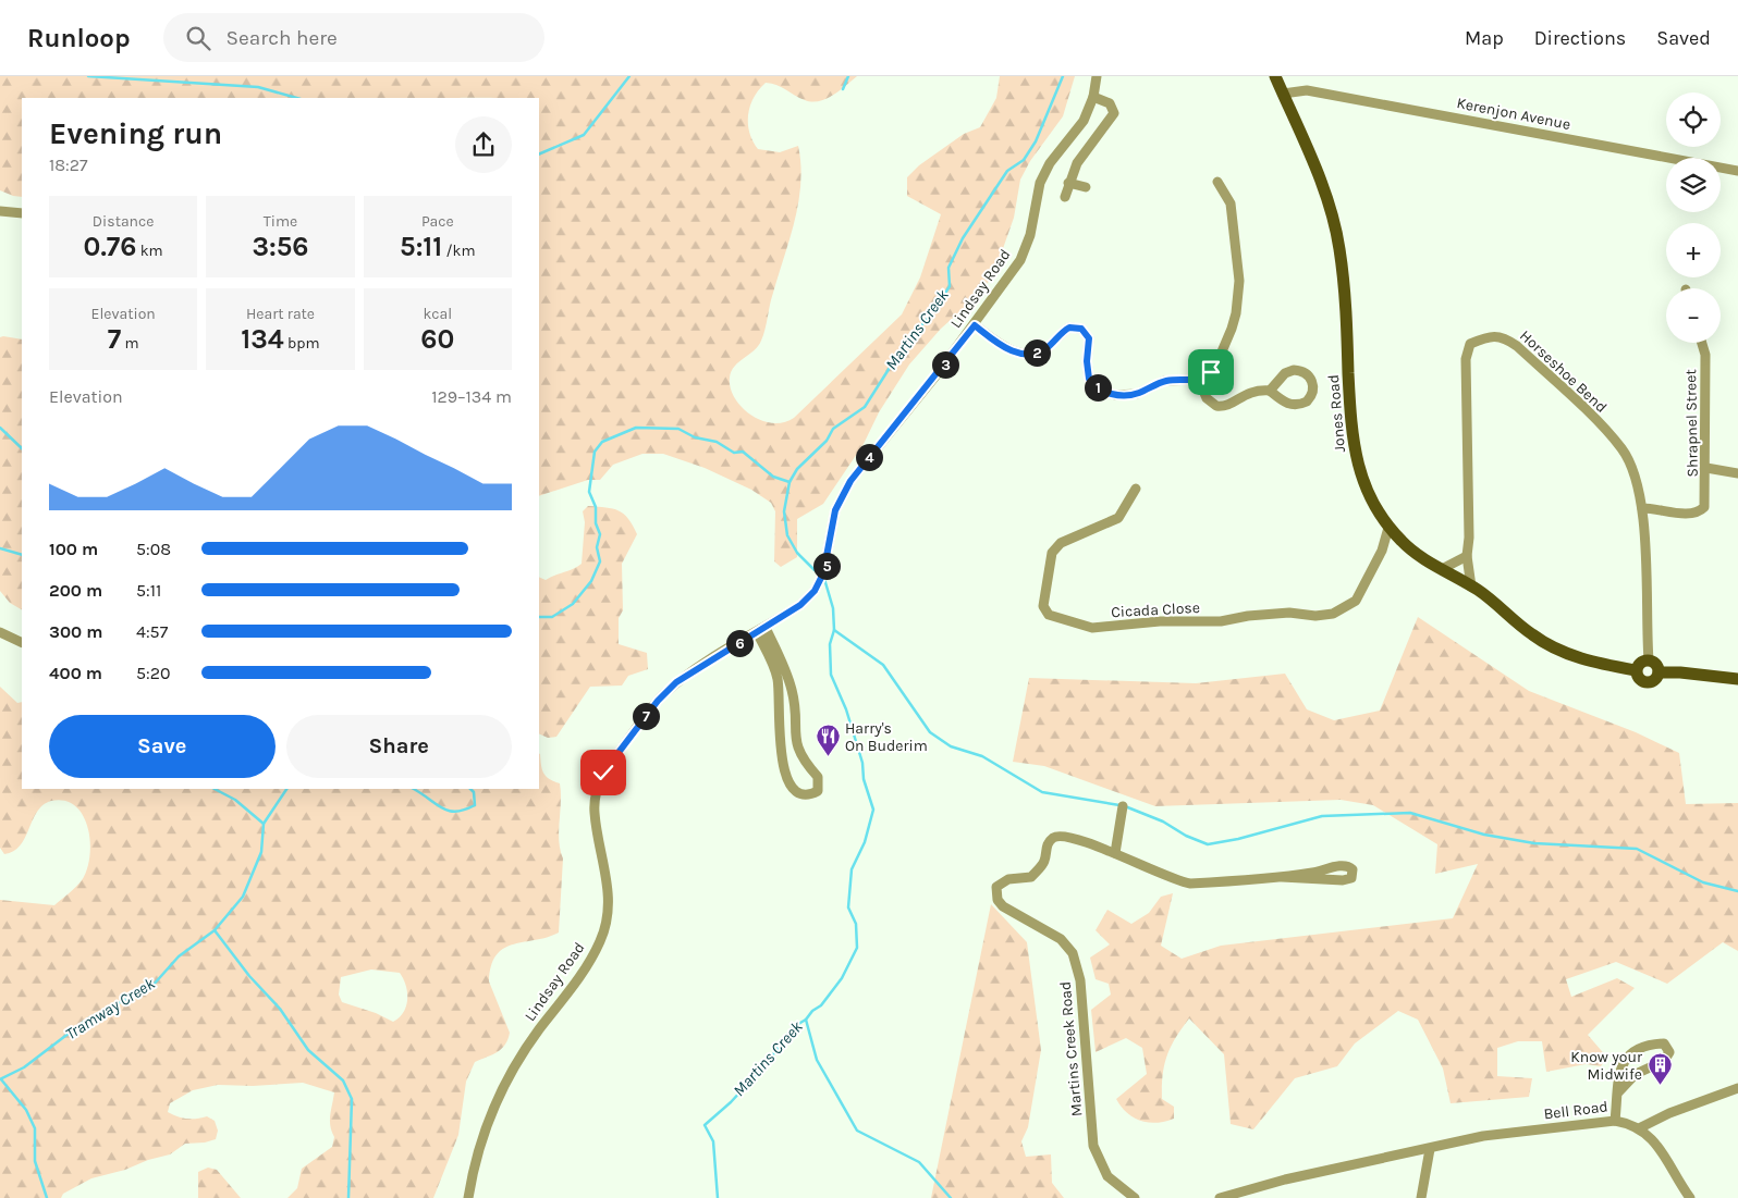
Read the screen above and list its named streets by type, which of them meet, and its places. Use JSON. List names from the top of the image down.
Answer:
{
  "streets": {
    "main road": ["Jones Road"],
    "street": [
      "Kerenjon Avenue",
      "Lindsay Road",
      "Horseshoe Bend",
      "Shrapnel Street",
      "Cicada Close",
      "Martins Creek Road",
      "Bell Road"
    ]
  },
  "crossings": [
    ["Kerenjon Avenue", "Jones Road"],
    ["Horseshoe Bend", "Jones Road"],
    ["Horseshoe Bend", "Shrapnel Street"],
    ["Jones Road", "Cicada Close"]
  ],
  "water": ["Martins Creek", "Tramway Creek"],
  "places": {
    "restaurant": ["Harry's On Buderim"],
    "building": ["Know your Midwife"]
  },
  "page": {
    "header": "Runloop",
    "search": "Search here",
    "nav": ["Map", "Directions", "Saved"],
    "map_buttons": ["+", "−"],
    "heading": ["Evening run", "18:27"],
    "stats": [
      ["Distance", "0.76 km"],
      ["Time", "3:56"],
      ["Pace", "5:11 /km"],
      ["Elevation", "7 m"],
      ["Heart rate", "134 bpm"],
      ["kcal", "60"]
    ],
    "pins": [
      "2",
      "3",
      "1",
      "4",
      "5",
      "6",
      "7"
    ],
    "chart": ["Elevation", "129–134 m"],
    "list": [
      {
        "name": "100 m",
        "note": "5:08"
      },
      {
        "name": "200 m",
        "note": "5:11"
      },
      {
        "name": "300 m",
        "note": "4:57"
      },
      {
        "name": "400 m",
        "note": "5:20"
      }
    ],
    "buttons": ["Save", "Share"]
  }
}
